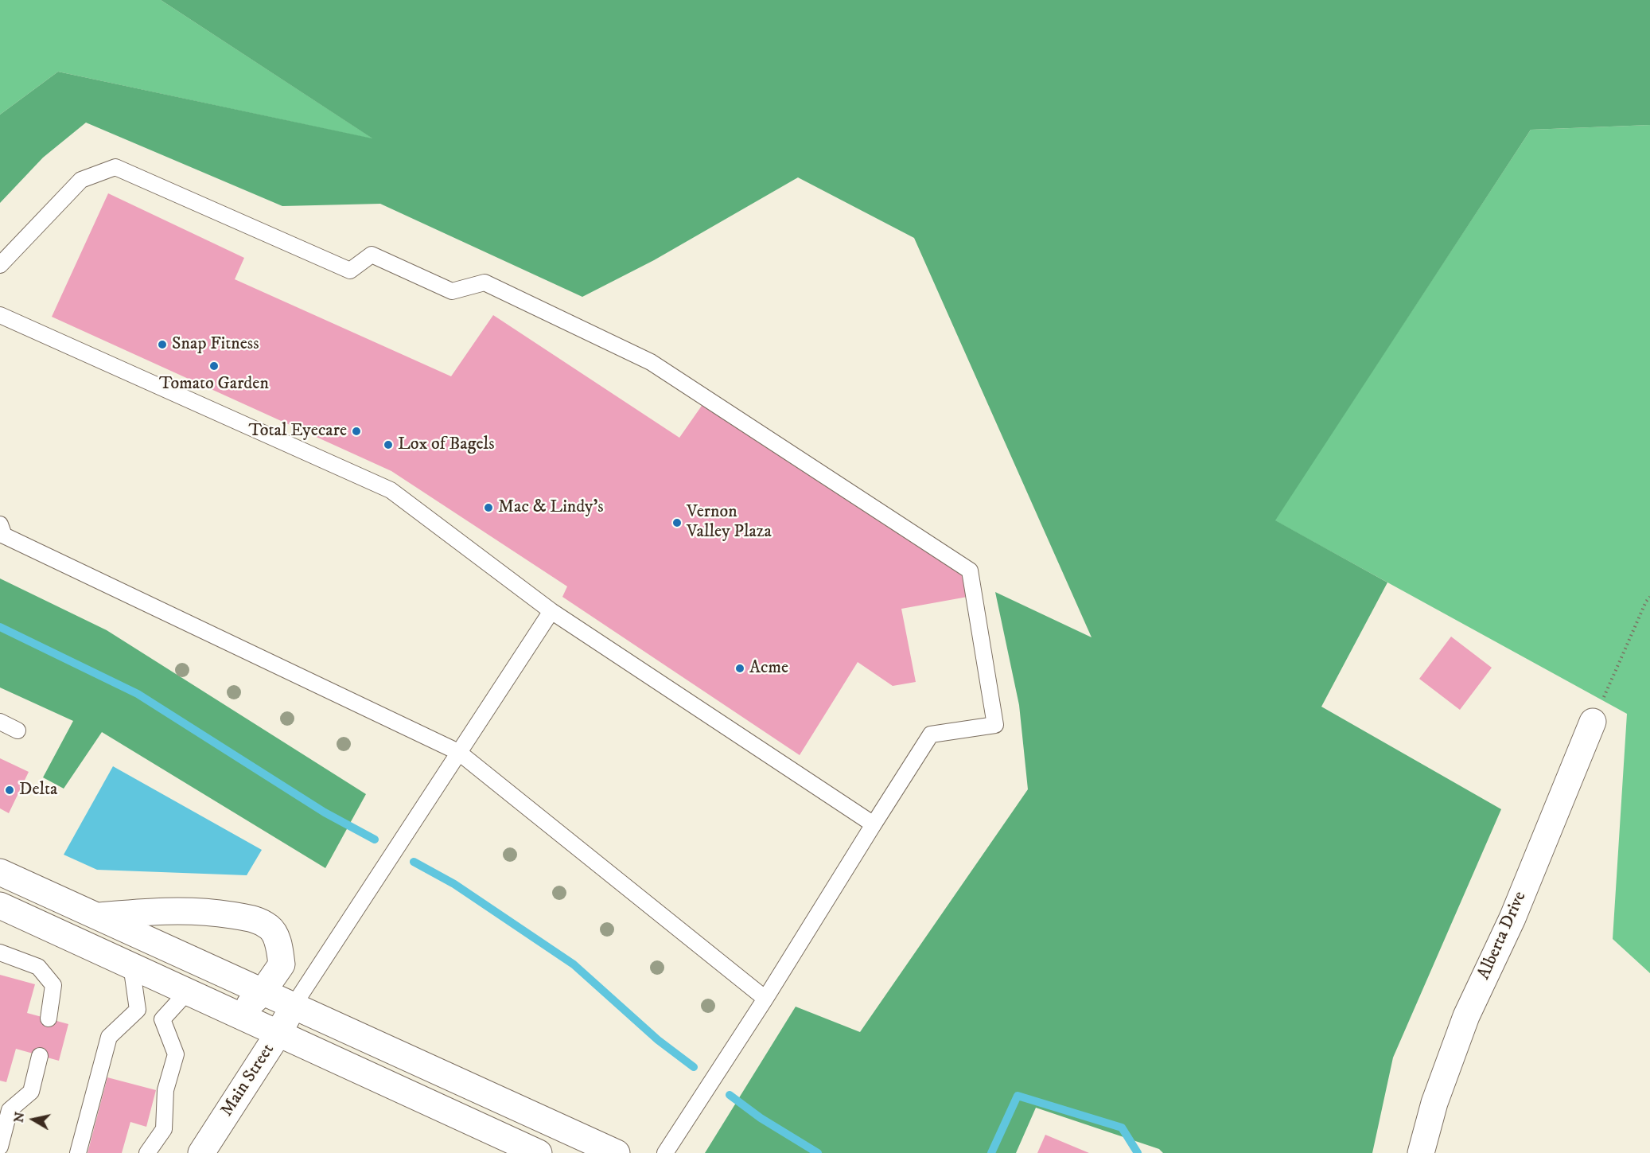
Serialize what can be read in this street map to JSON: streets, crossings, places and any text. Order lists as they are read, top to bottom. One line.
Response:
{"streets":{"main road":["Alberta Drive","Main Street"]},"places":["Snap Fitness","Tomato Garden","Total Eyecare","Lox of Bagels","Mac & Lindy's","Vernon Valley Plaza","Acme","Delta"],"north":"left"}
